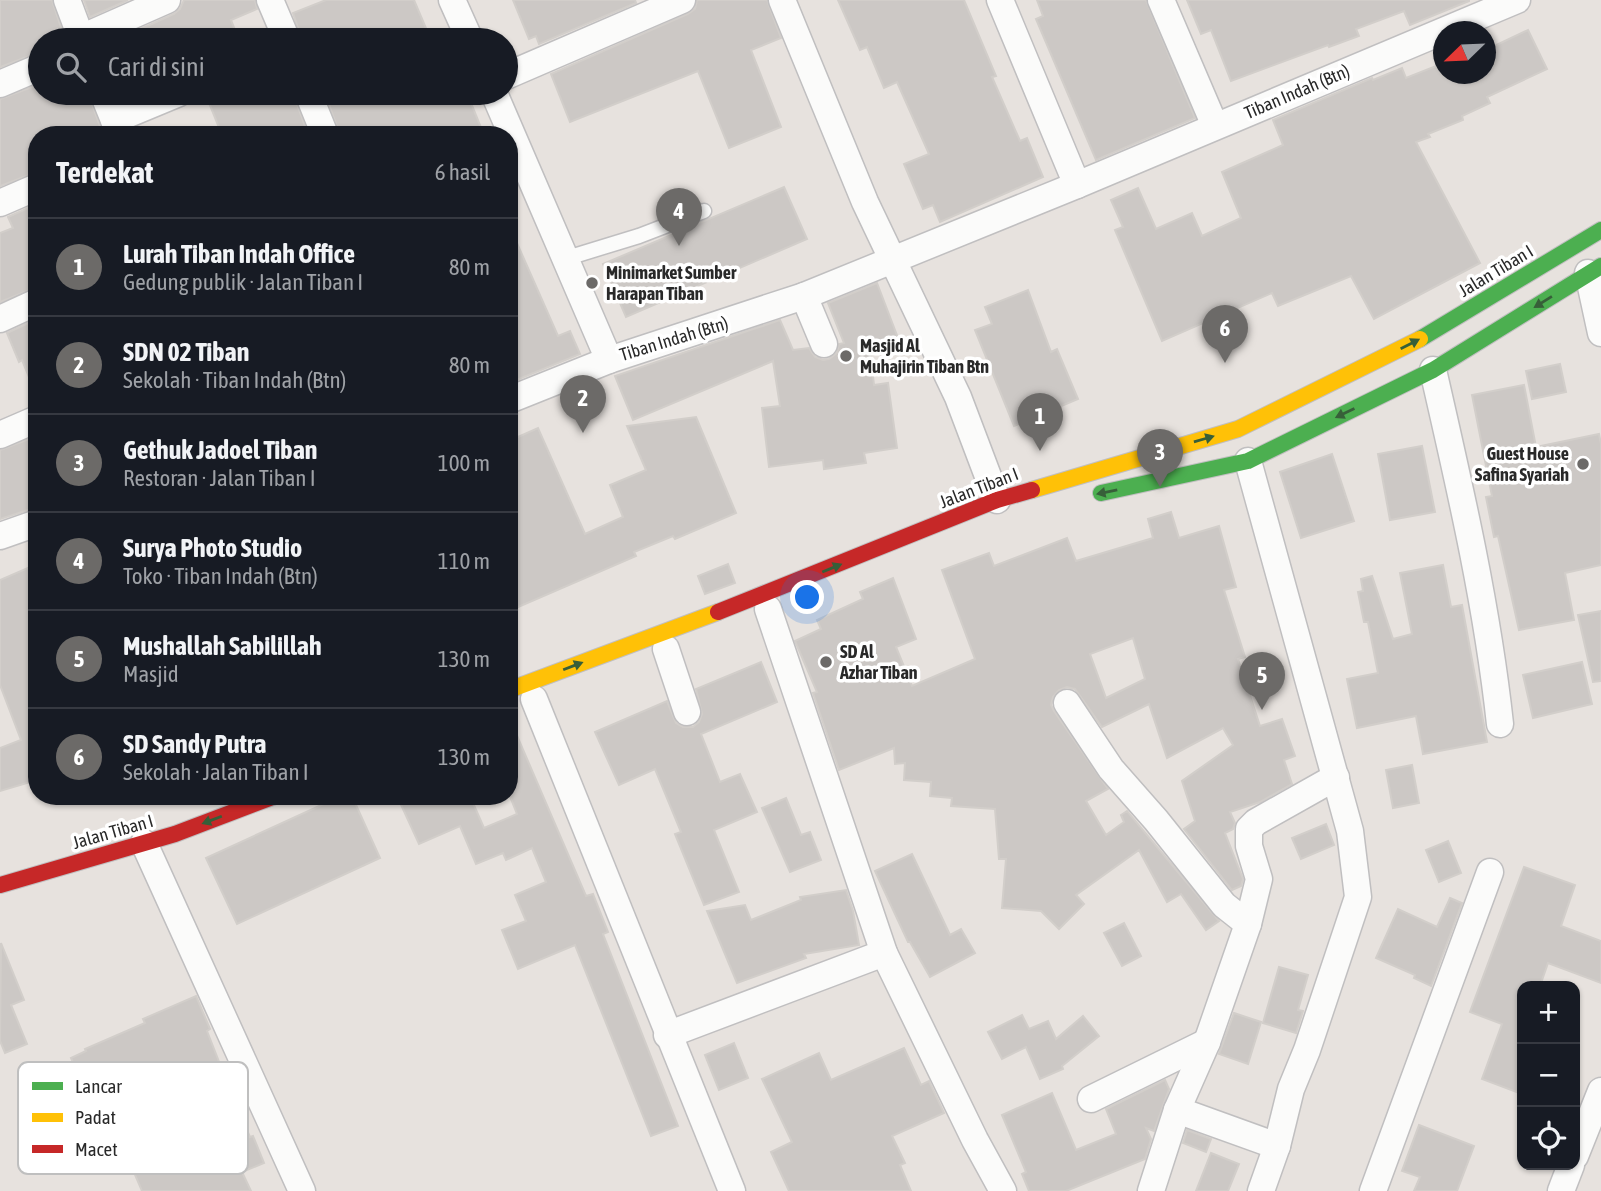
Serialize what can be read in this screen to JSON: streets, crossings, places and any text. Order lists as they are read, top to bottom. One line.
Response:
{"streets":{"street":["Tiban Indah (Btn)","Jalan Tiban I"]},"places":["Minimarket Sumber Harapan Tiban","Masjid Al Muhajirin Tiban Btn","Guest House Safina Syariah","SD Al Azhar Tiban"],"legend":["Lancar","Padat","Macet"],"north":"bottom left","page":{"search":"Cari di sini","heading":["Terdekat","6 hasil"],"pins":["4","6","2","1","3","5"],"list":[{"mark":"1","name":"Lurah Tiban Indah Office","note":"Gedung publik · Jalan Tiban I","value":"80 m"},{"mark":"2","name":"SDN 02 Tiban","note":"Sekolah · Tiban Indah (Btn)","value":"80 m"},{"mark":"3","name":"Gethuk Jadoel Tiban","note":"Restoran · Jalan Tiban I","value":"100 m"},{"mark":"4","name":"Surya Photo Studio","note":"Toko · Tiban Indah (Btn)","value":"110 m"},{"mark":"5","name":"Mushallah Sabilillah","note":"Masjid","value":"130 m"},{"mark":"6","name":"SD Sandy Putra","note":"Sekolah · Jalan Tiban I","value":"130 m"}],"map_buttons":["+","−"]}}
